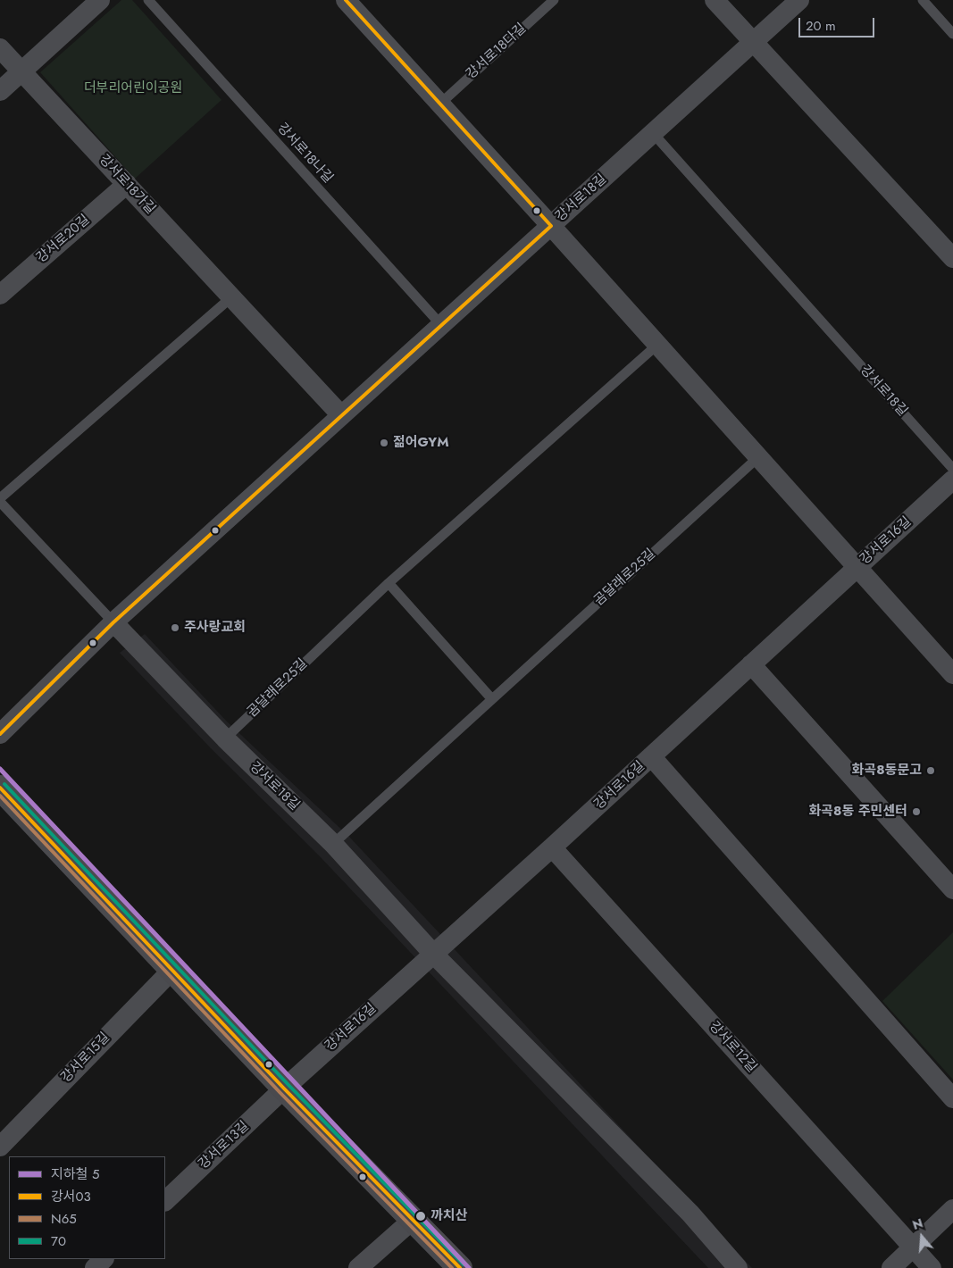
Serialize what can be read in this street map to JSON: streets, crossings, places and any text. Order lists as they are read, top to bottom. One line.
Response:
{"streets":{"street":["강서로18가길","강서로18길","강서로20길","강서로16길","강서로12길","강서로15길","강서로13길"],"lane":["강서로18다길","강서로18나길","곰달래로25길"]},"crossings":[["강서로18나길","강서로18길"],["강서로18가길","강서로18길"],["강서로18가길","강서로20길"],["강서로18길","강서로16길"],["강서로18길","곰달래로25길"],["강서로16길","강서로12길"],["강서로16길","강서로13길"]],"parks":["더부리어린이공원"],"places":["젊어GYM","주사랑교회","화곡8동문고","화곡8동 주민센터","까치산"],"lines":["transit line 강서03","metro line 5","transit line 70","transit line N65"],"legend":["지하철 5","강서03","N65","70"],"scale_bar":"20 m","north":"top"}
